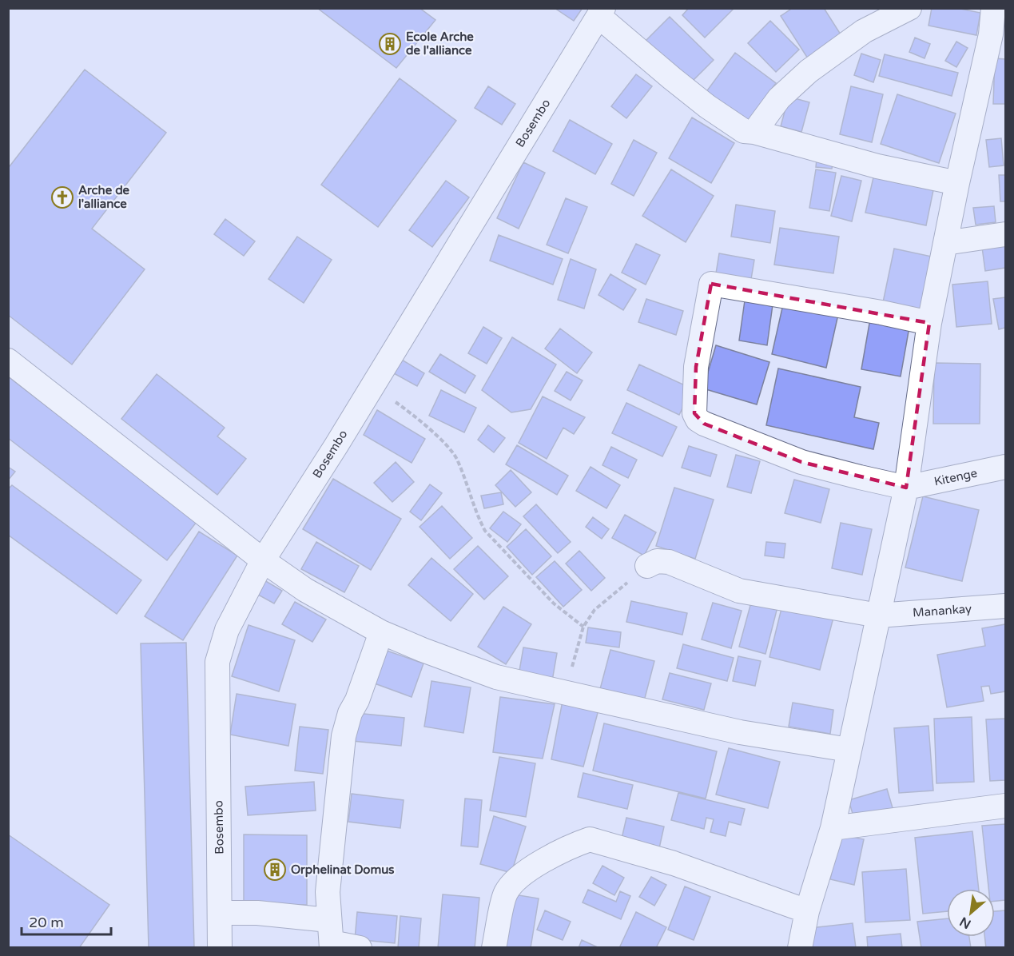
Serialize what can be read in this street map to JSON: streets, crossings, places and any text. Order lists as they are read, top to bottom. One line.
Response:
{"streets":{"street":["Bosembo","Kitenge","Manankay"]},"places":{"building":["Ecole Arche de l'alliance","Orphelinat Domus"],"church":["Arche de l'alliance"]},"scale_bar":"20 m","north":"bottom left"}
